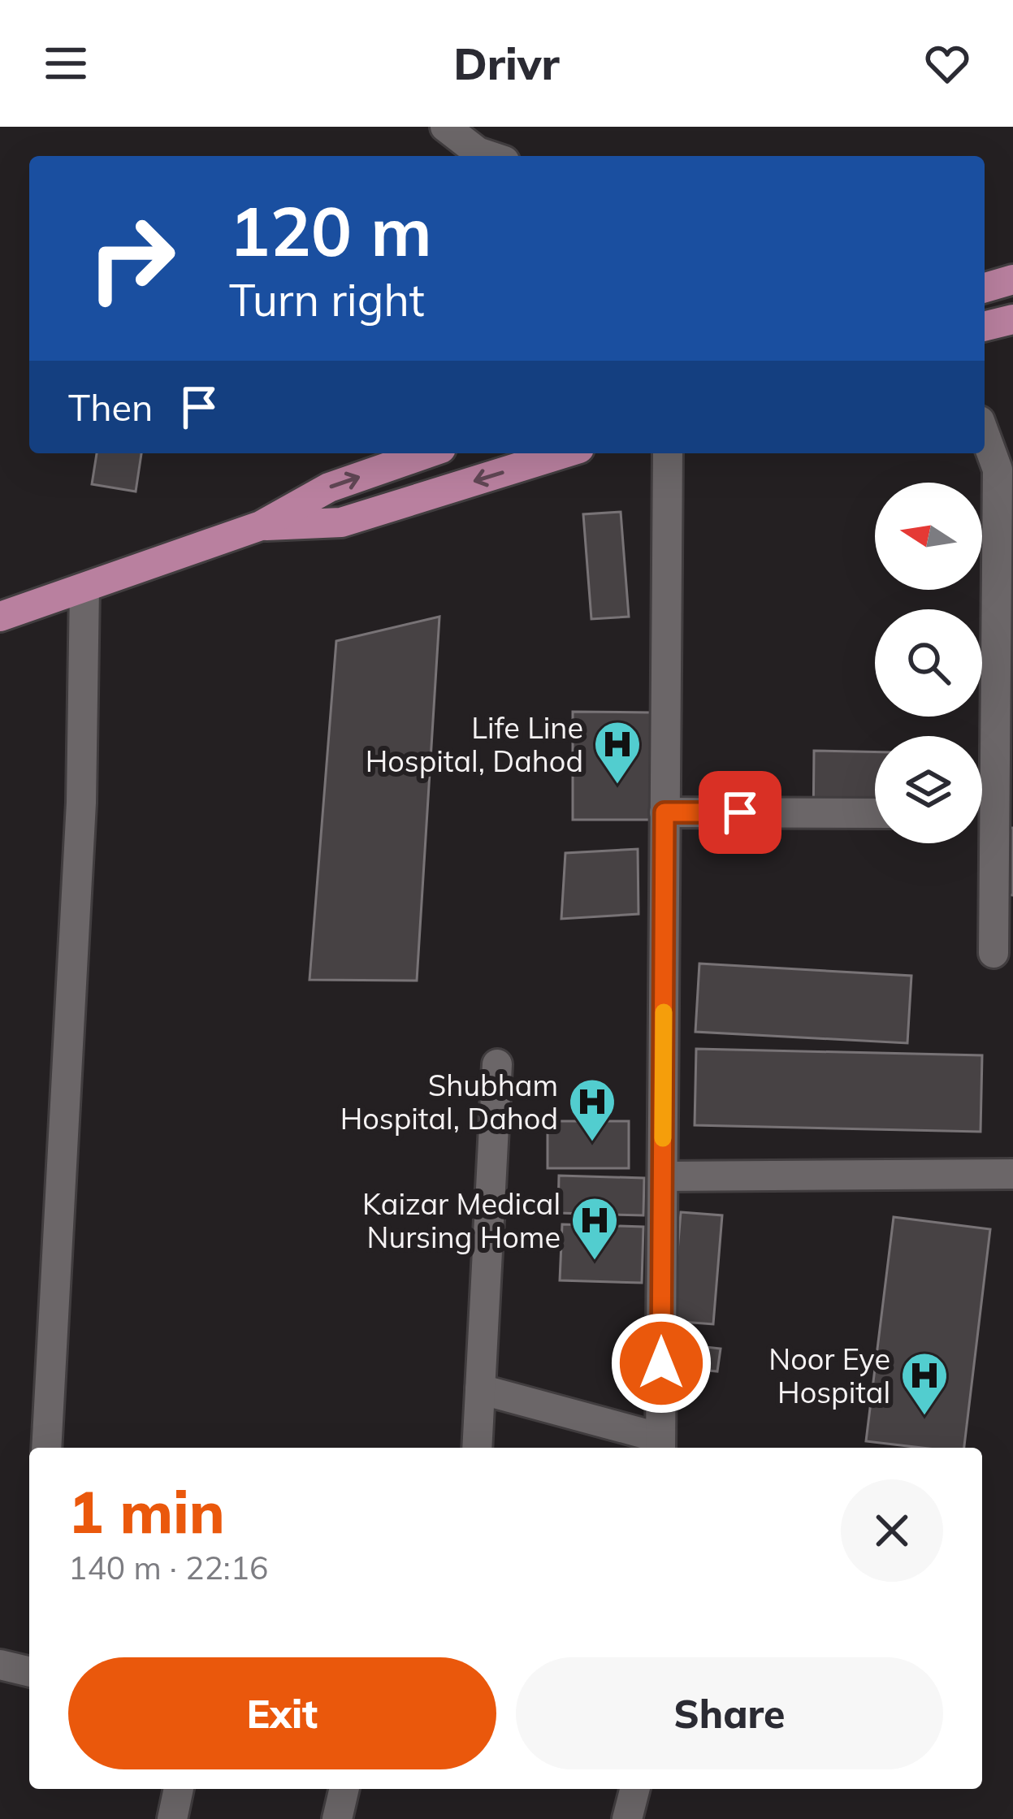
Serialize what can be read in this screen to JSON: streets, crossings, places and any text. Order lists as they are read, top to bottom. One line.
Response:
{"places":{"hospital":["Life Line Hospital, Dahod","Shubham Hospital, Dahod","Kaizar Medical Nursing Home","Noor Eye Hospital"]},"north":"left","page":{"header":"Drivr","turn":["120 m","Turn right"],"then":"Then","heading":["1 min","140 m · 22:16"],"buttons":["Exit","Share"]}}
